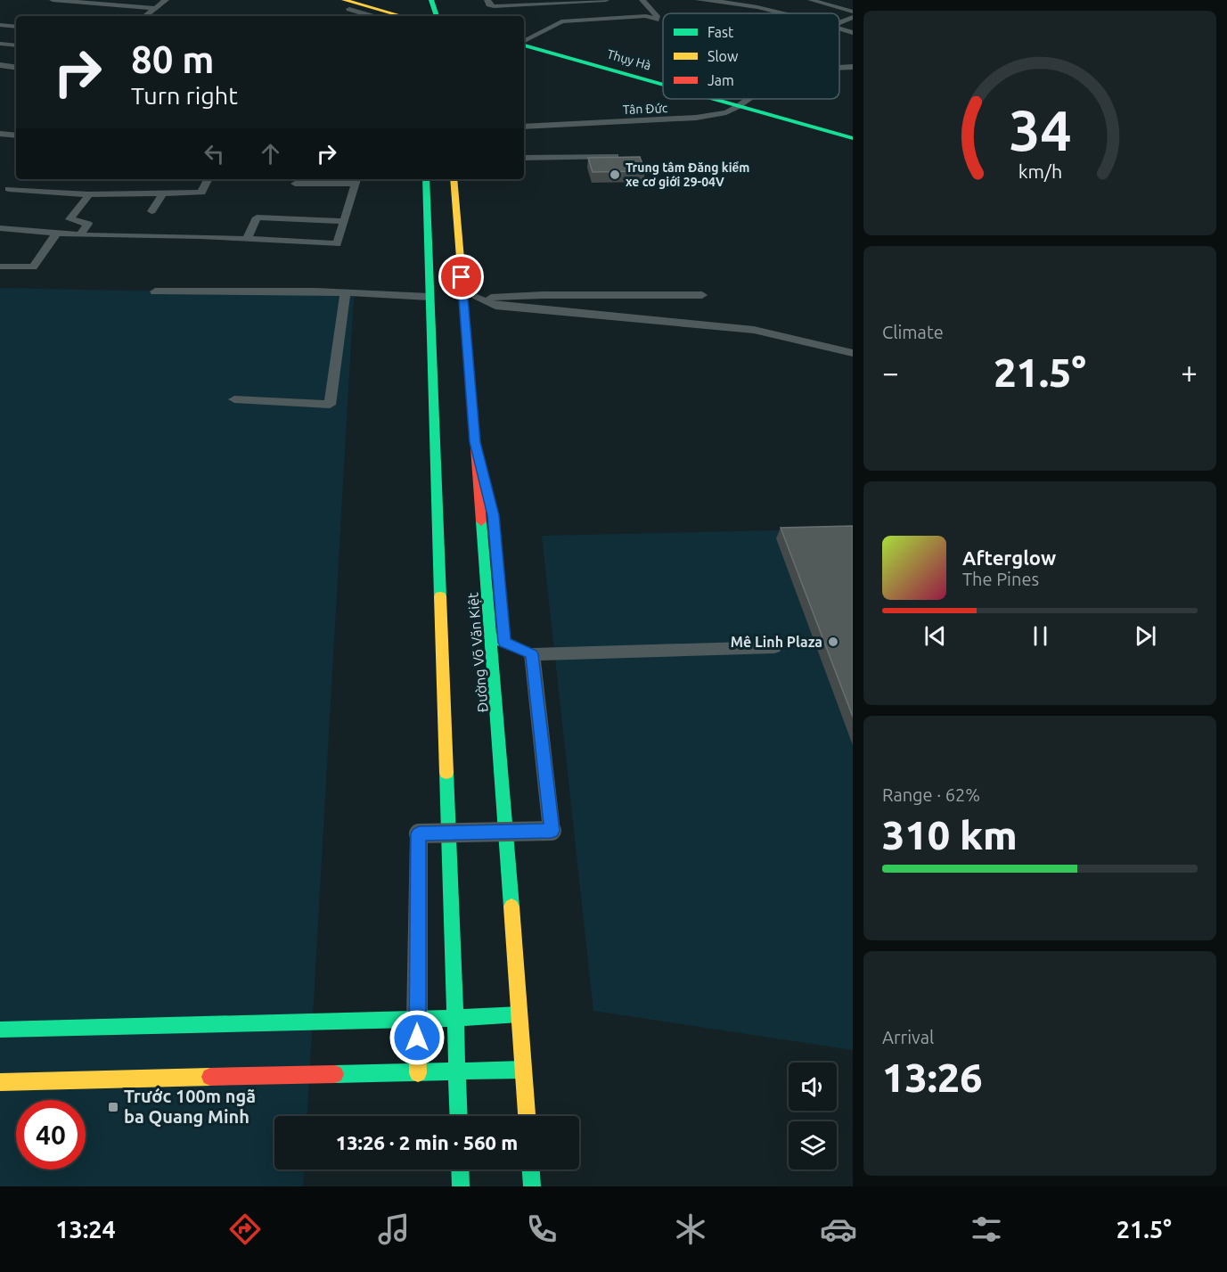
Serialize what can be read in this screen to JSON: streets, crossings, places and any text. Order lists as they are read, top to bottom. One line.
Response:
{"streets":{"main road":["Thụy Hà","Đường Võ Văn Kiệt"],"street":["Tân Đức"]},"crossings":[["Thụy Hà","Tân Đức"]],"places":{"other":["Trung tâm Đăng kiểm xe cơ giới 29-04V","Mê Linh Plaza"],"transit":["Trước 100m ngã ba Quang Minh"]},"legend":["Fast","Slow","Jam"],"page":{"turn":["80 m","Turn right"],"tile":["Climate",["Range · 62%","310 km"],["Arrival","13:26"]],"heat":["−","21.5°","+"],"song":["Afterglow","The Pines"],"limit":"40","trip":"13:26 · 2 min · 560 m","tabs":["13:24","21.5°"],"gauge":["34","km/h"]}}
